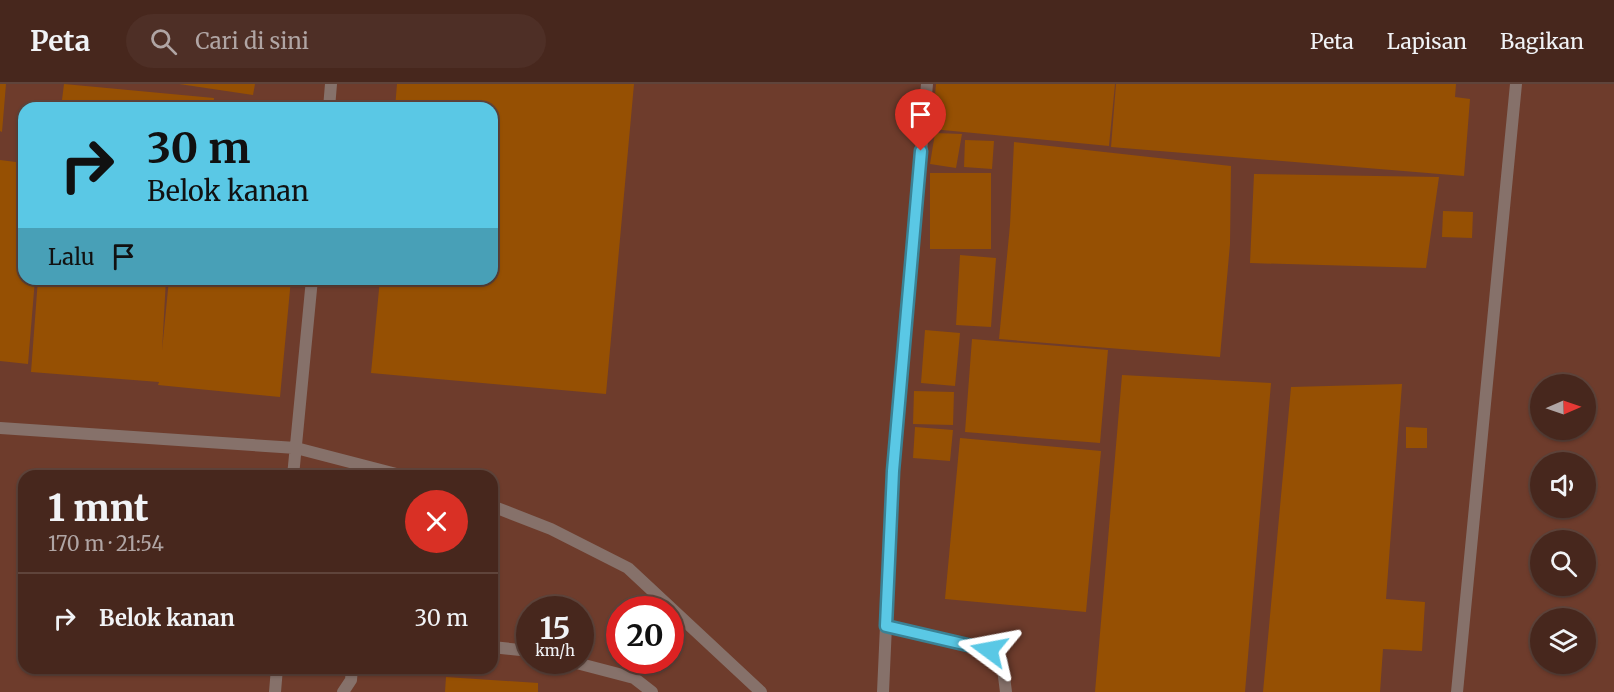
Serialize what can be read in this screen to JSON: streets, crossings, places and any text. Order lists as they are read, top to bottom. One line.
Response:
{"north":"right","page":{"header":"Peta","search":"Cari di sini","nav":["Peta","Lapisan","Bagikan"],"turn":["30 m","Belok kanan"],"then":"Lalu","heading":["1 mnt","170 m · 21:54"],"list":[{"name":"Belok kanan","value":"30 m"}],"speed":"15 km/h","limit":"20"}}
